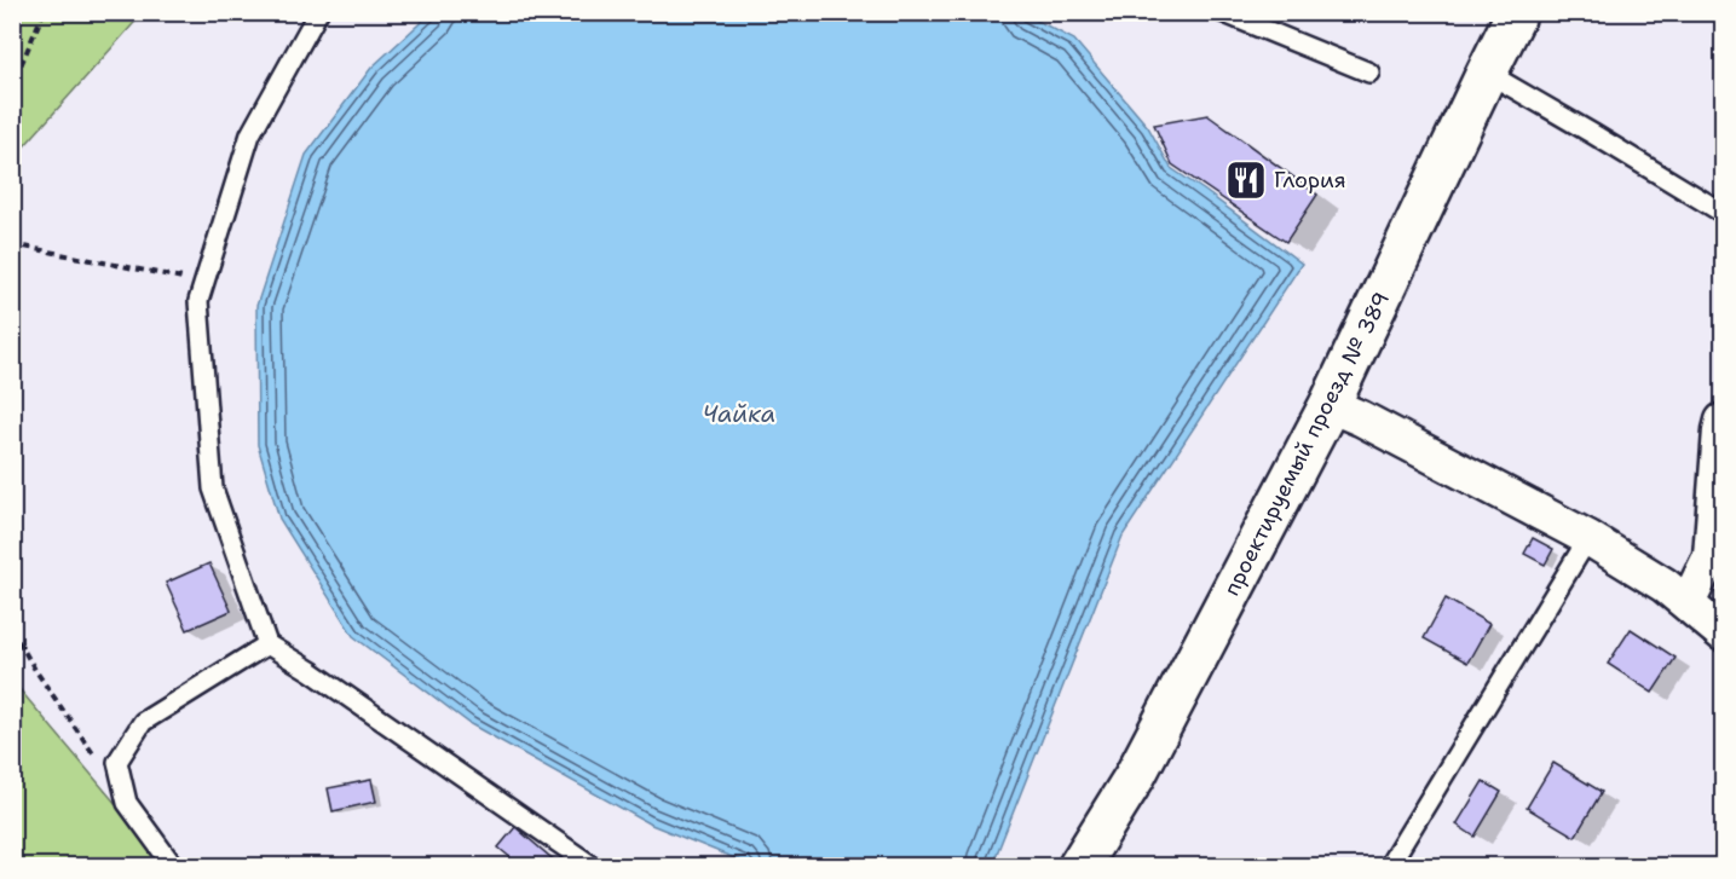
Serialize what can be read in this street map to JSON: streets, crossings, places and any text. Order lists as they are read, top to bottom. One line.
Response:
{"streets":{"main road":["проектируемый проезд № 389"]},"water":["Чайка"],"places":{"restaurant":["Глория"]}}
